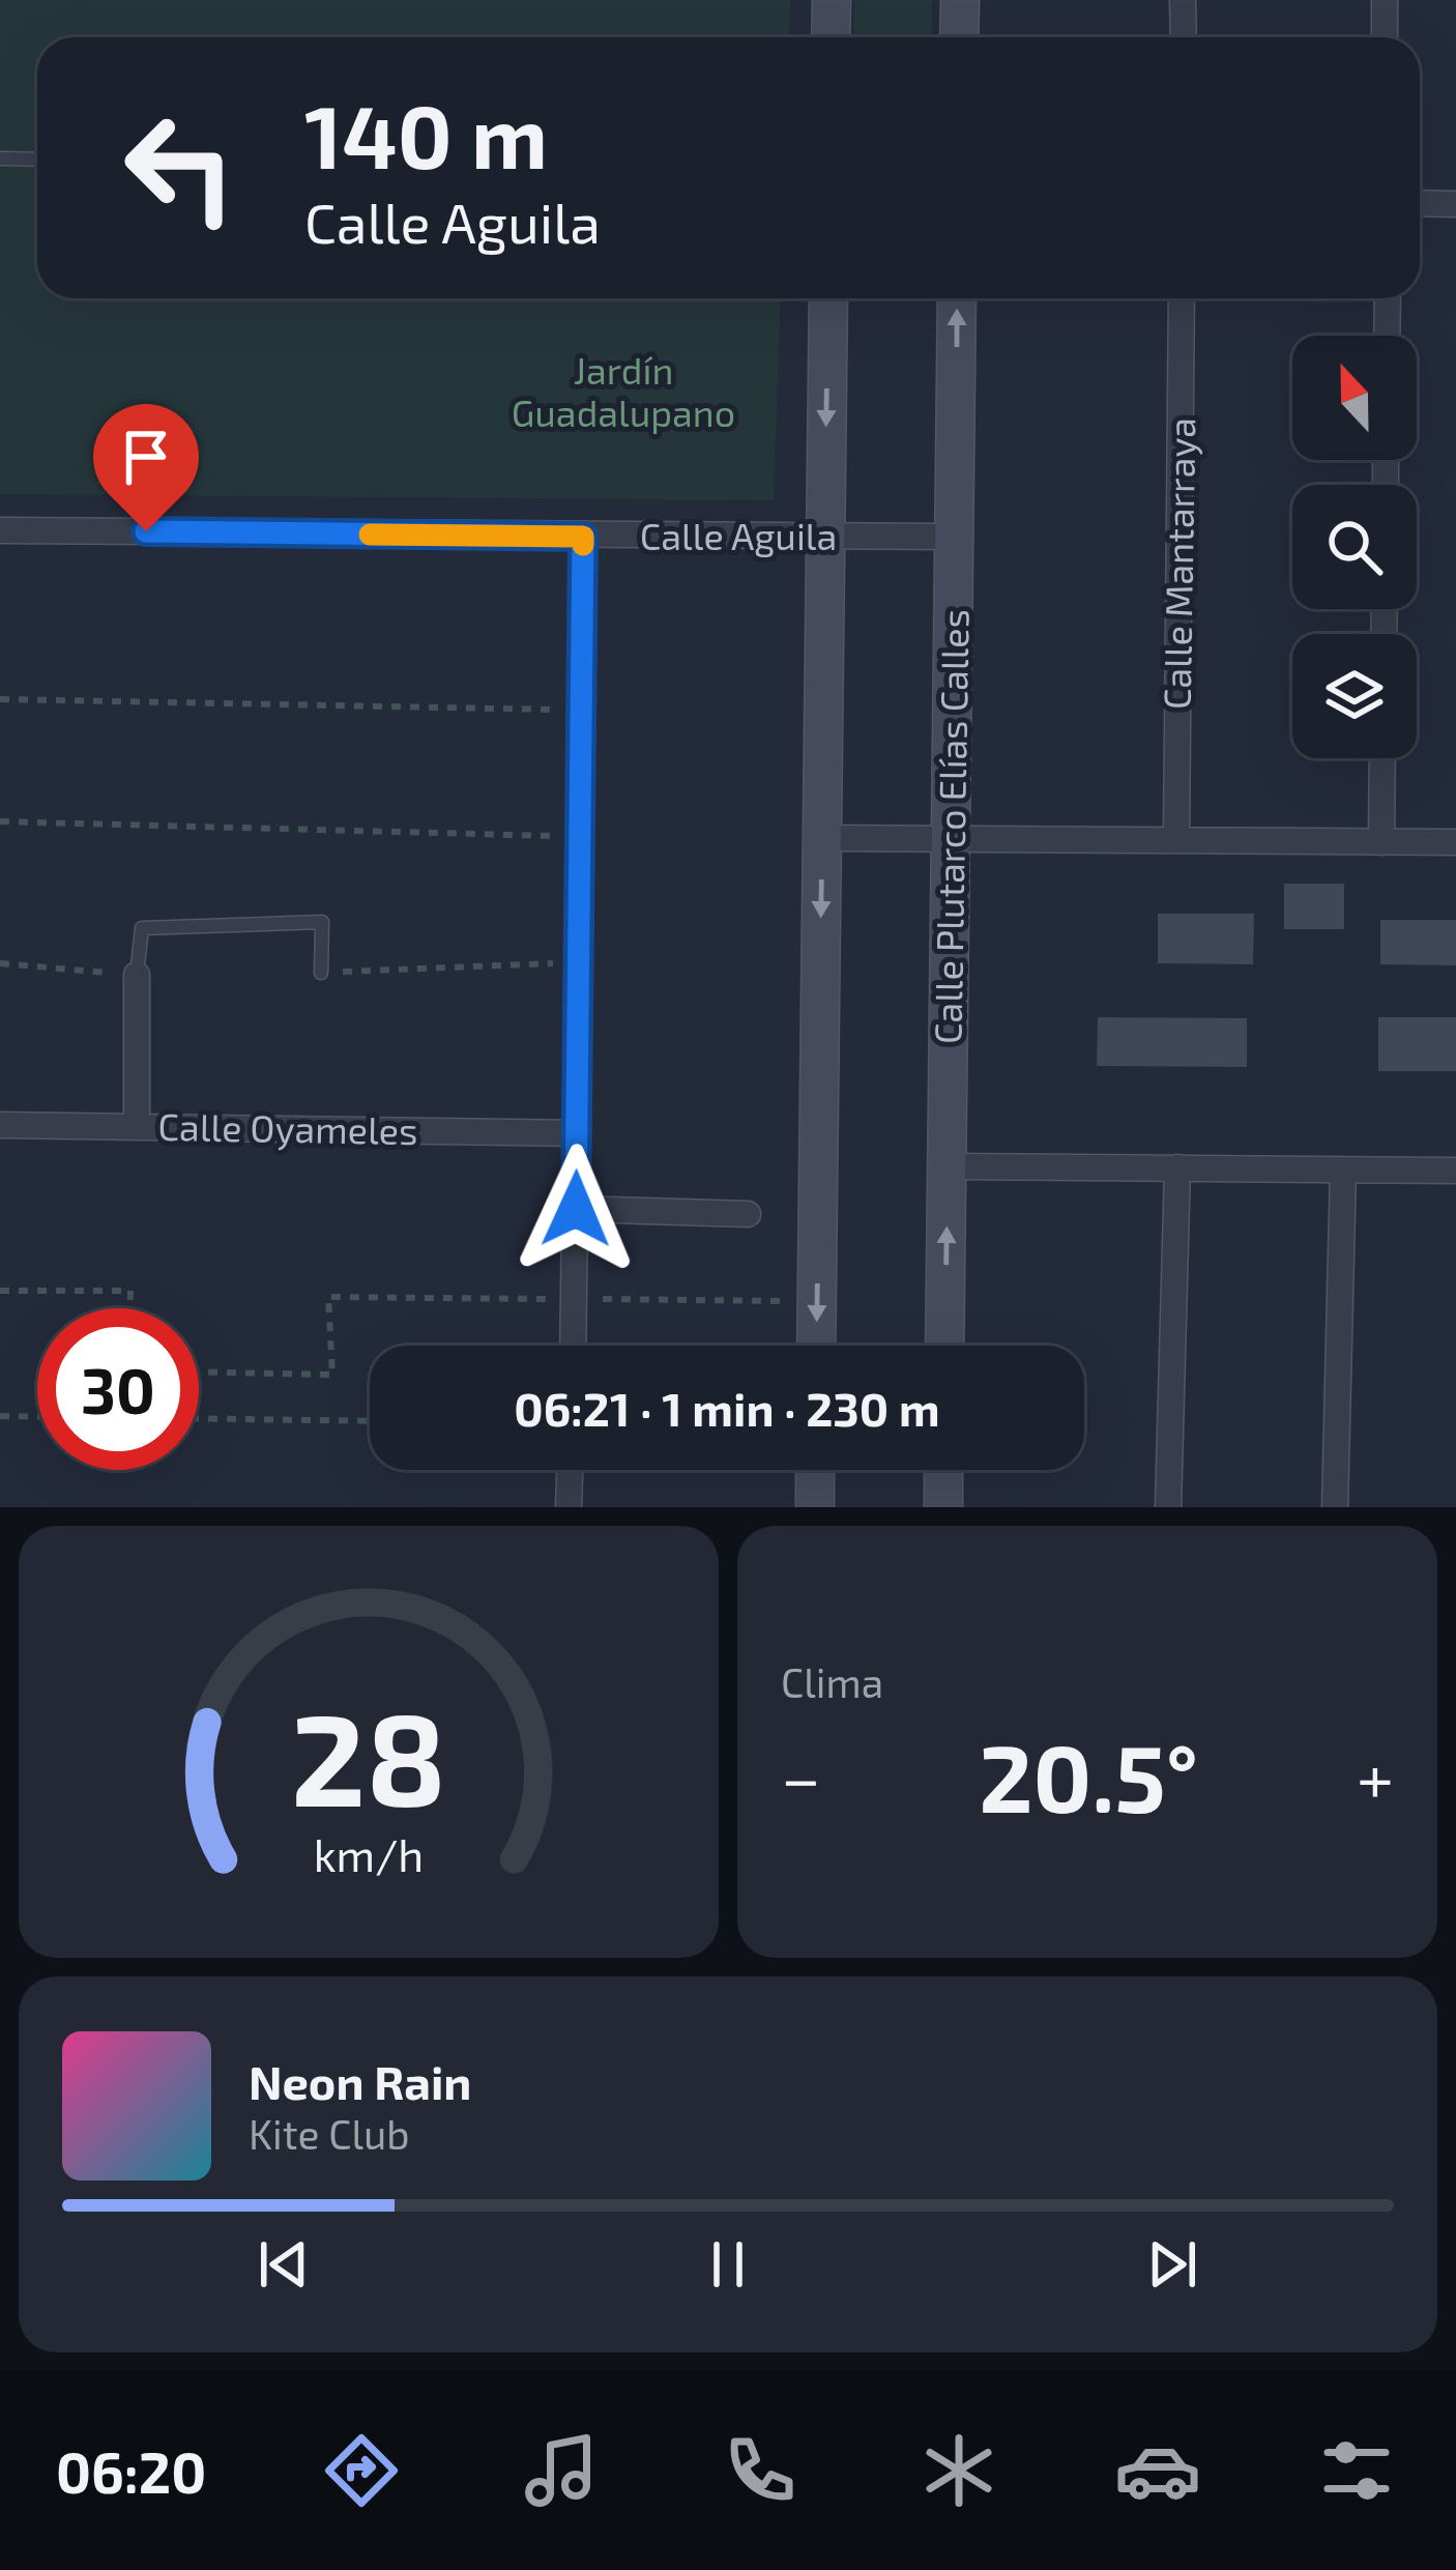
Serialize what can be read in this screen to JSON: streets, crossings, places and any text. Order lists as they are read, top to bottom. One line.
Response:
{"streets":{"main road":["Calle Plutarco Elías Calles"],"street":["Calle Aguila","Calle Mantarraya","Calle Oyameles"]},"crossings":[["Calle Aguila","Calle Plutarco Elías Calles"]],"parks":["Jardín Guadalupano"],"north":"top","page":{"turn":["140 m","Calle Aguila"],"limit":"30","trip":"06:21 · 1 min · 230 m","tile":"Clima","heat":["−","20.5°","+"],"song":["Neon Rain","Kite Club"],"tabs":"06:20","gauge":["28","km/h"]}}
